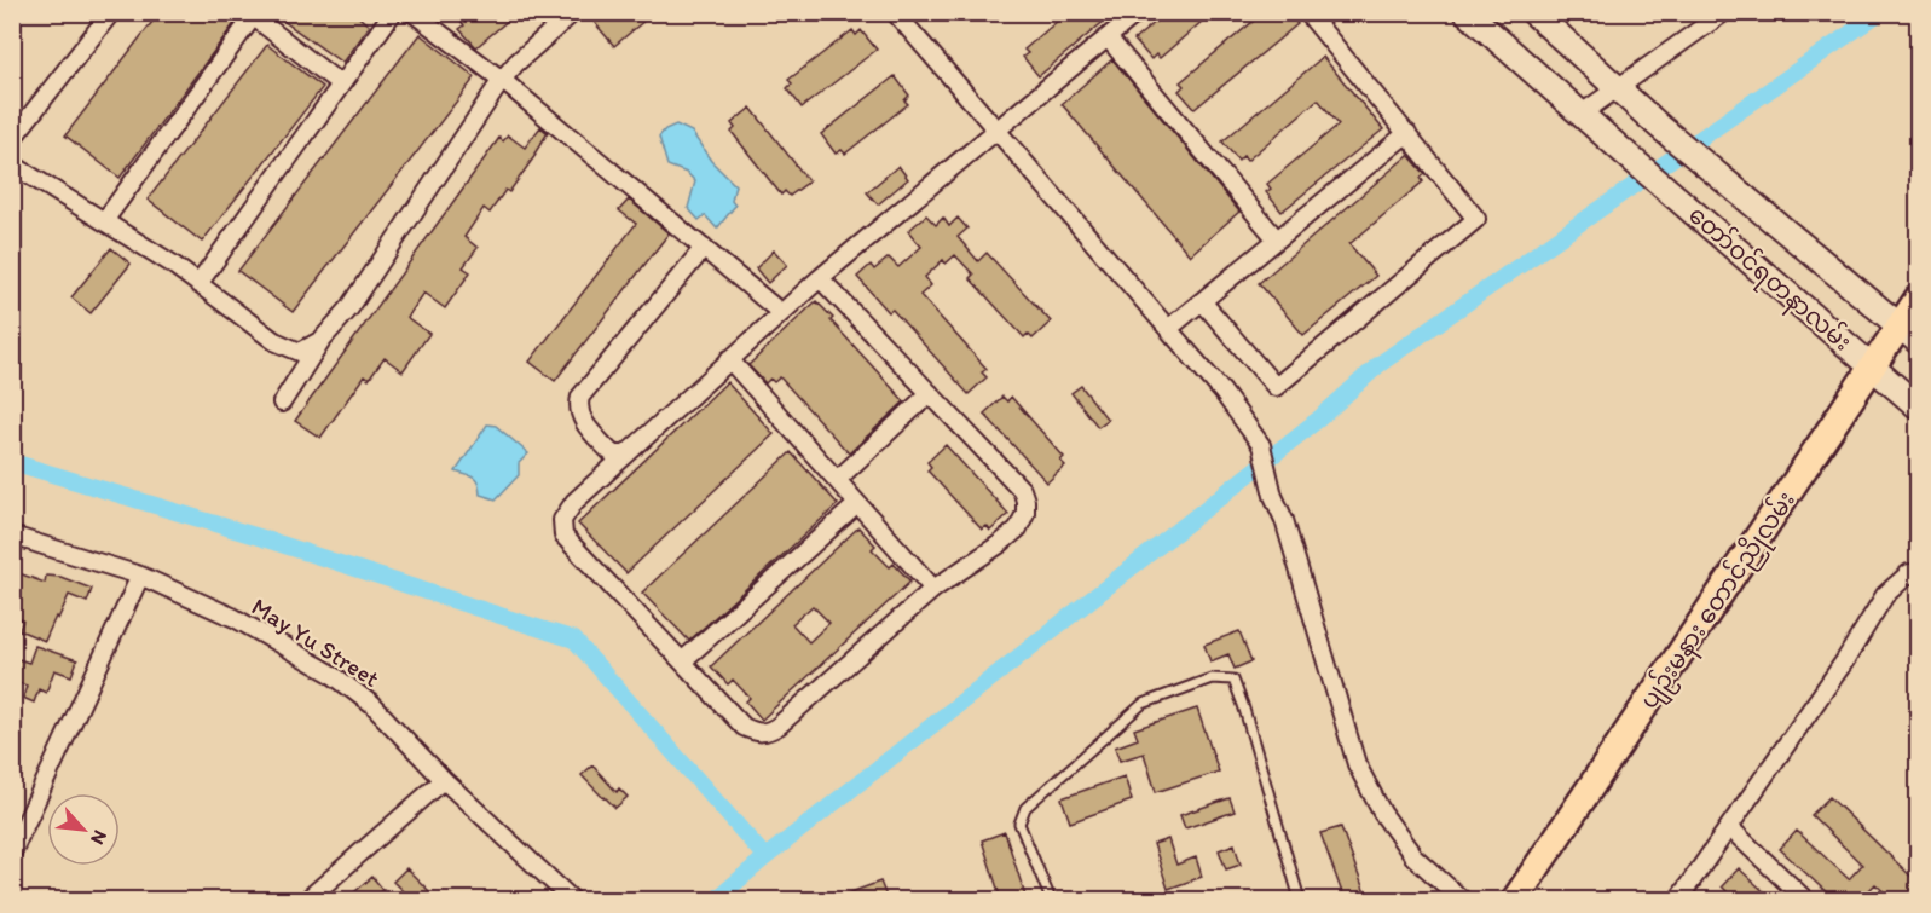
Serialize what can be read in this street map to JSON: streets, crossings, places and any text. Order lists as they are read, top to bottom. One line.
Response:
{"streets":{"main road":["တော်ဝင်ရတနာလမ်း","ပျဉ်းမနား တောင်ညိုလမ်း"],"street":["May Yu Street"]},"crossings":[["တော်ဝင်ရတနာလမ်း","ပျဉ်းမနား တောင်ညိုလမ်း"]],"north":"bottom right"}
